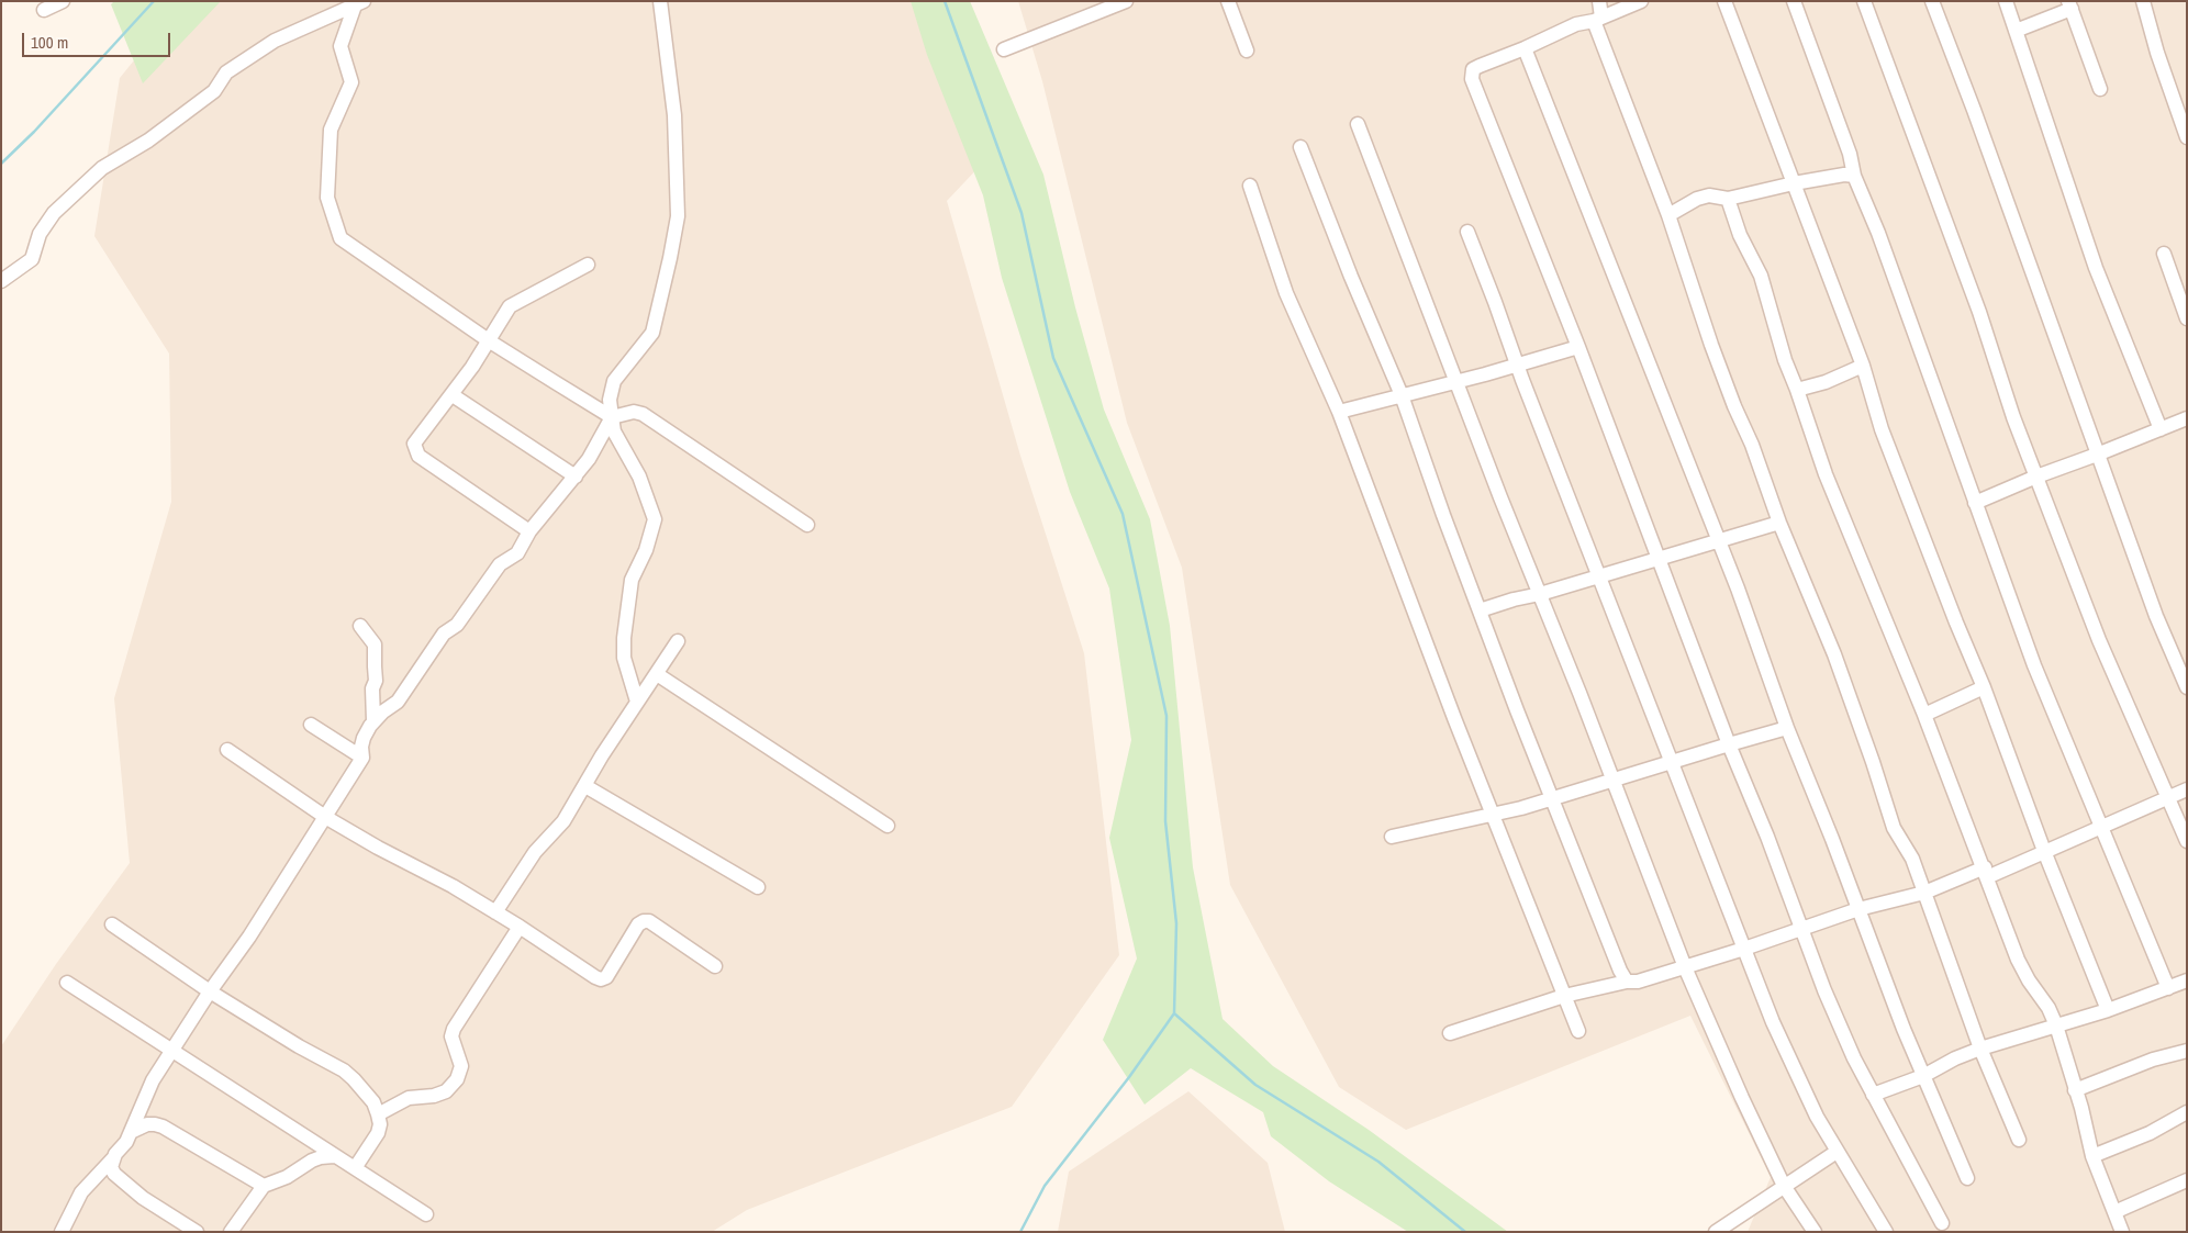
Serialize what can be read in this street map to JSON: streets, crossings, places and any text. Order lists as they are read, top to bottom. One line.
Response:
{"scale_bar":"100 m"}
